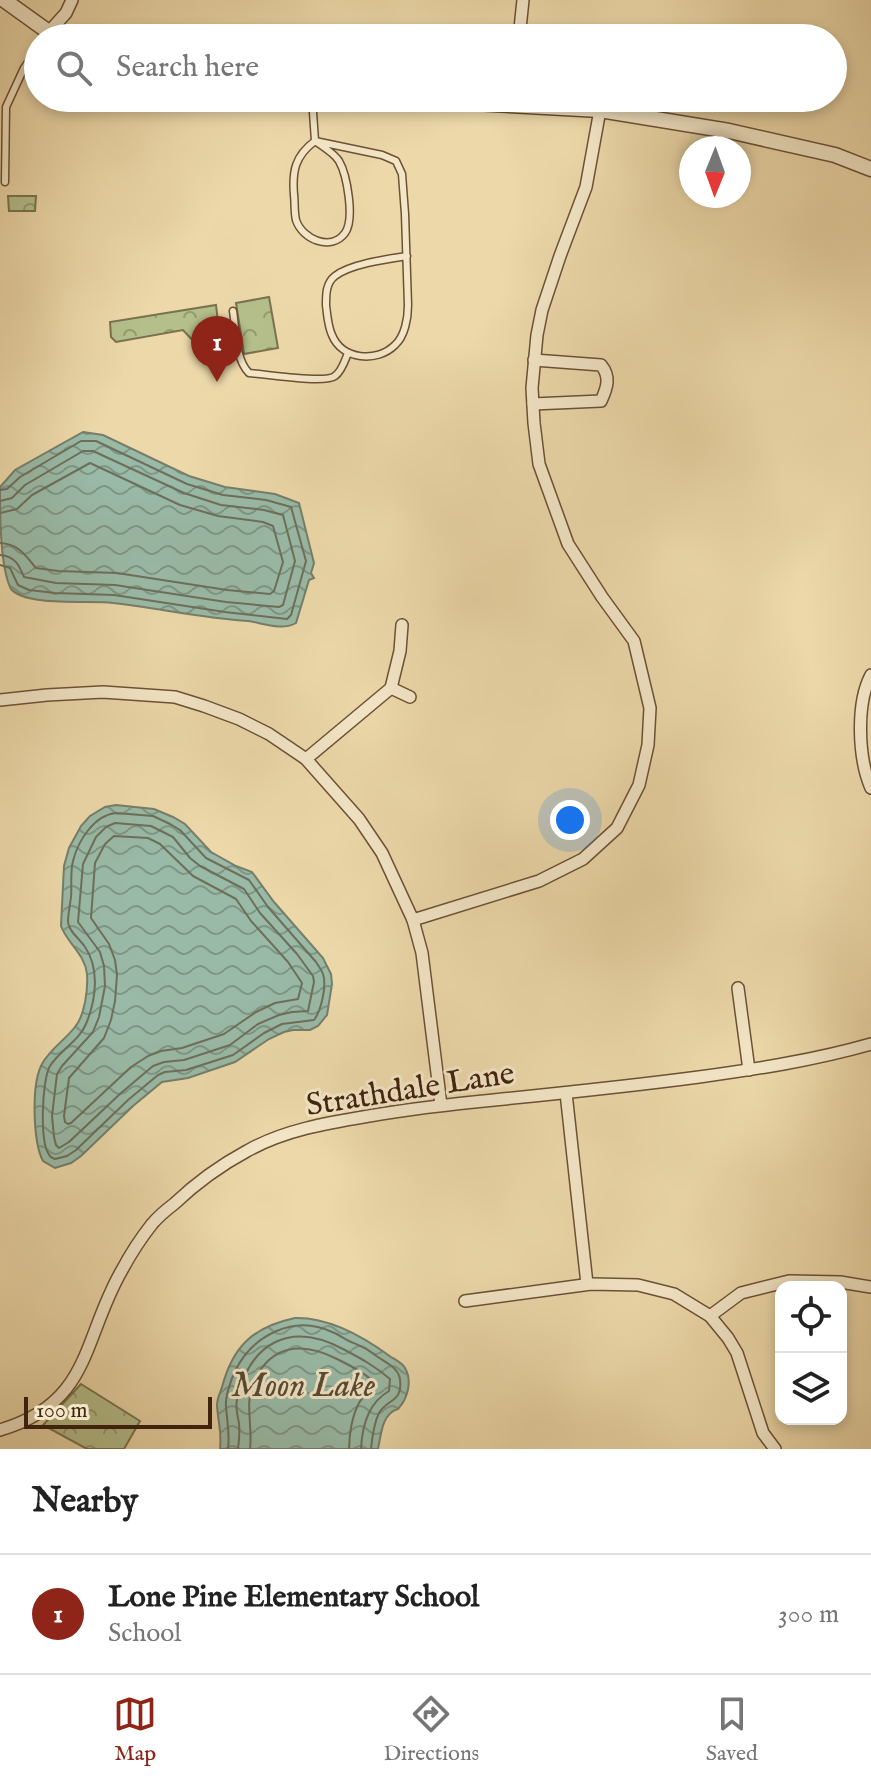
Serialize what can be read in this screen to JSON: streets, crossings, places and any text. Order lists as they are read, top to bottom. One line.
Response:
{"streets":{"street":["Strathdale Lane"]},"water":["Moon Lake"],"scale_bar":"100 m","north":"bottom","page":{"search":"Search here","pins":"1","scale":"100 m","heading":"Nearby","list":[{"mark":"1","name":"Lone Pine Elementary School","note":"School","value":"300 m"}],"nav":["Map","Directions","Saved"]}}
